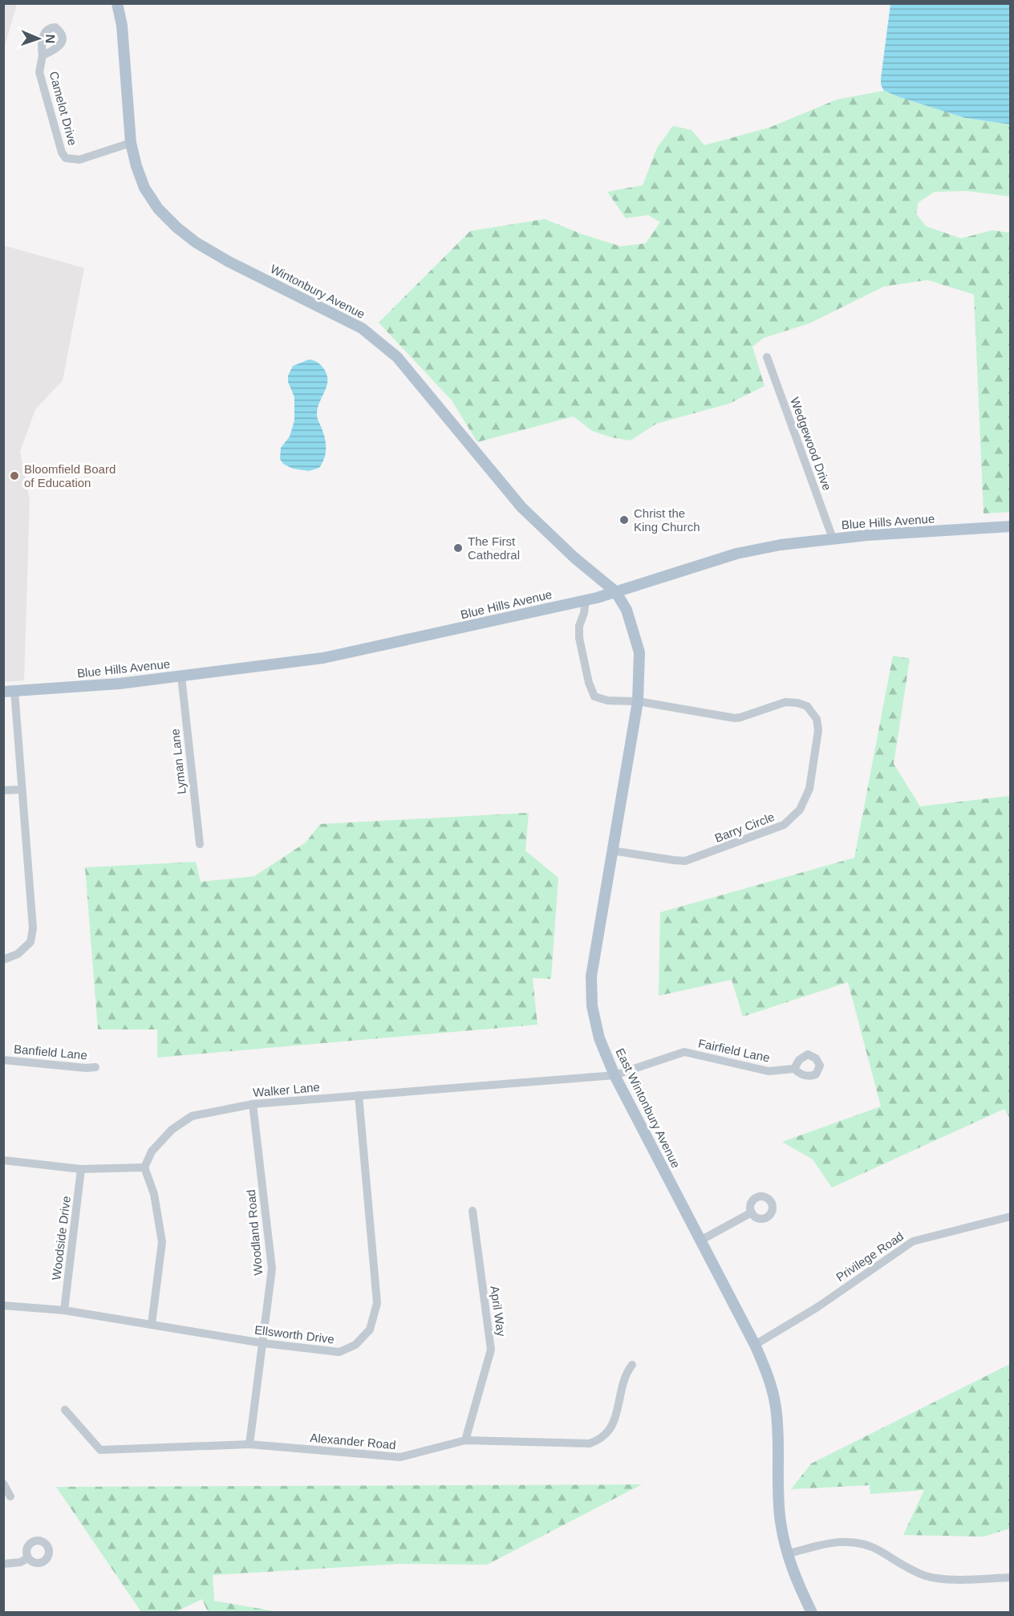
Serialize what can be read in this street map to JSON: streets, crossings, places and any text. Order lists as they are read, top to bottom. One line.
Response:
{"streets":{"main road":["Wintonbury Avenue","Blue Hills Avenue","East Wintonbury Avenue"],"street":["Camelot Drive","Wedgewood Drive","Lyman Lane","Barry Circle","Fairfield Lane","Banfield Lane","Walker Lane","Woodland Road","Woodside Drive","Privilege Road","April Way","Ellsworth Drive","Alexander Road"]},"crossings":[["Camelot Drive","Wintonbury Avenue"],["Wintonbury Avenue","Blue Hills Avenue"],["Wintonbury Avenue","East Wintonbury Avenue"],["Wedgewood Drive","Blue Hills Avenue"],["Blue Hills Avenue","Lyman Lane"],["Blue Hills Avenue","Barry Circle"],["Blue Hills Avenue","East Wintonbury Avenue"],["Barry Circle","East Wintonbury Avenue"],["Fairfield Lane","Walker Lane"],["Fairfield Lane","East Wintonbury Avenue"],["Walker Lane","East Wintonbury Avenue"],["Walker Lane","Woodland Road"],["Walker Lane","Ellsworth Drive"],["East Wintonbury Avenue","Privilege Road"],["Woodland Road","Ellsworth Drive"],["Woodland Road","Alexander Road"],["Woodside Drive","Ellsworth Drive"],["April Way","Alexander Road"]],"places":["Bloomfield Board of Education","Christ the King Church","The First Cathedral"],"north":"right"}
